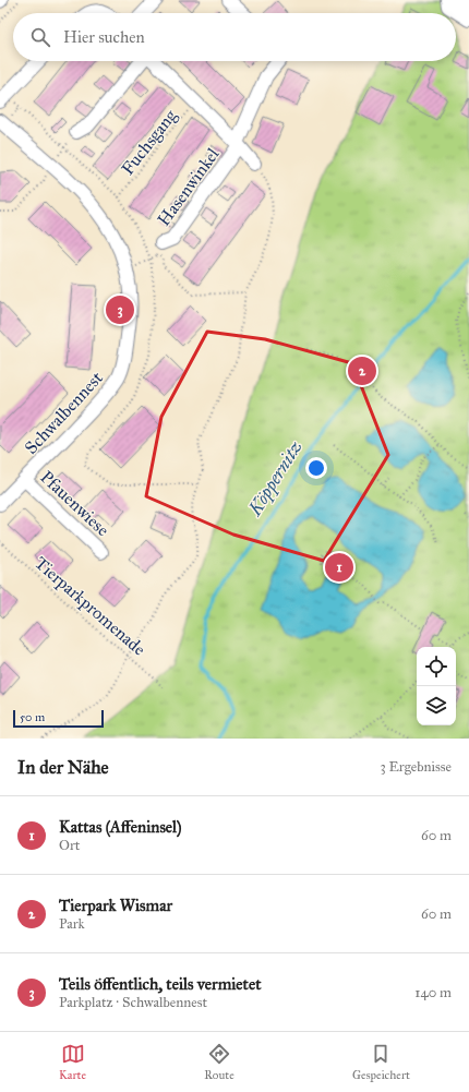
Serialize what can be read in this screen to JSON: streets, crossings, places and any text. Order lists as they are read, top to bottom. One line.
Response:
{"streets":{"street":["Hasenwinkel","Schwalbennest","Pfauenwiese"],"path":["Fuchsgang","Tierparkpromenade"]},"crossings":[["Fuchsgang","Hasenwinkel"],["Schwalbennest","Pfauenwiese"]],"water":["Köppernitz"],"scale_bar":"50 m","page":{"search":"Hier suchen","pins":["3","2","1"],"scale":"50 m","heading":["In der Nähe","3 Ergebnisse"],"list":[{"mark":"1","name":"Kattas (Affeninsel)","note":"Ort","value":"60 m"},{"mark":"2","name":"Tierpark Wismar","note":"Park","value":"60 m"},{"mark":"3","name":"Teils öffentlich, teils vermietet","note":"Parkplatz · Schwalbennest","value":"140 m"}],"nav":["Karte","Route","Gespeichert"]}}
